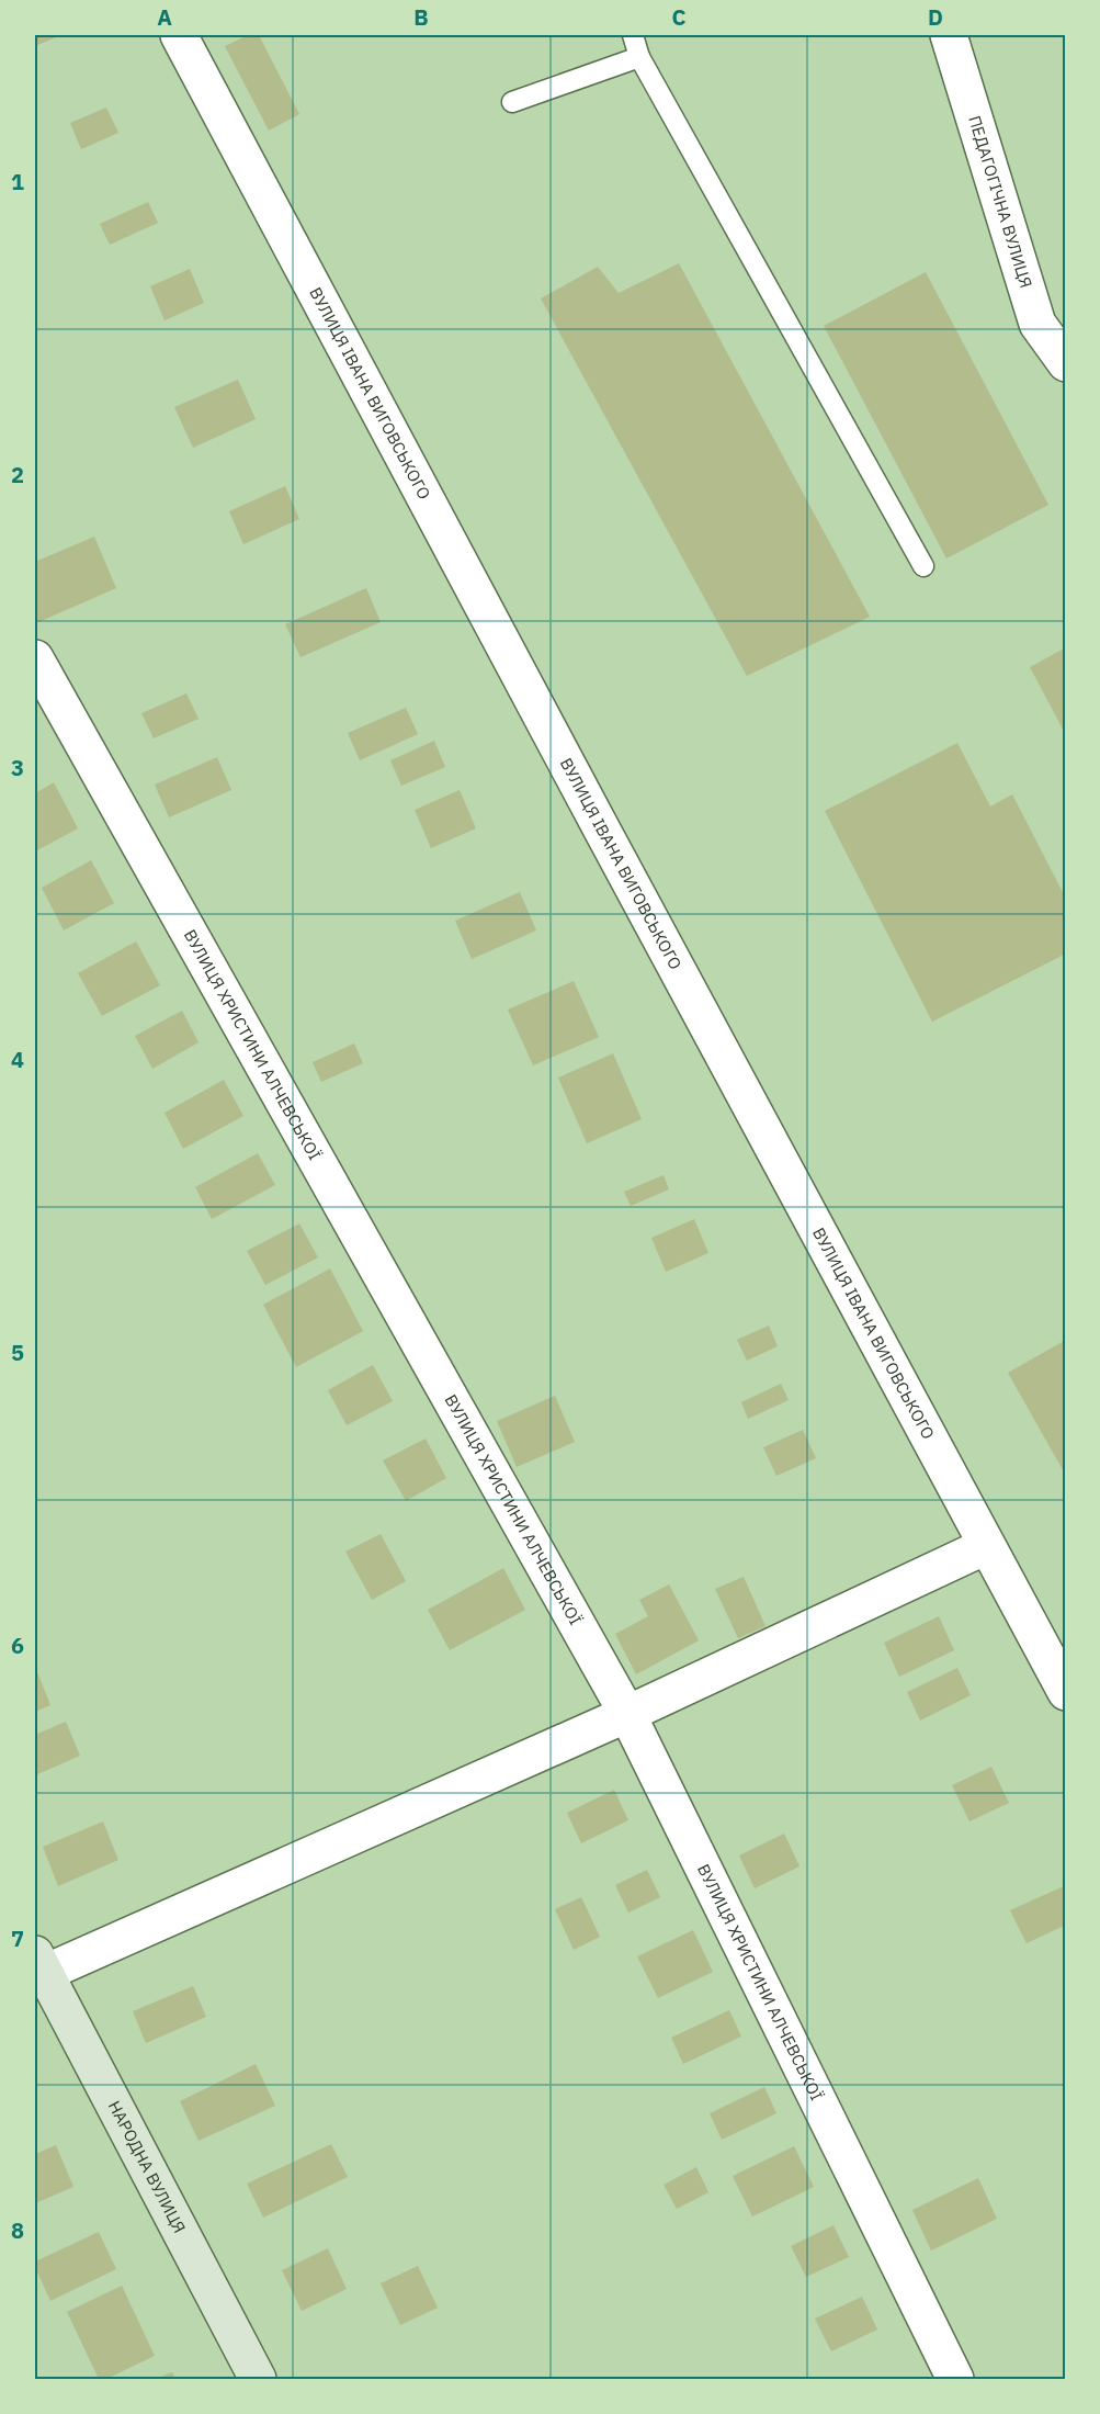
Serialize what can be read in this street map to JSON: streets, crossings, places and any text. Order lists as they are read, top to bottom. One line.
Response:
{"streets":{"street":["ПЕДАГОГІЧНА ВУЛИЦЯ","ВУЛИЦЯ ІВАНА ВИГОВСЬКОГО","ВУЛИЦЯ ХРИСТИНИ АЛЧЕВСЬКОЇ","НАРОДНА ВУЛИЦЯ"]},"grid":{"columns":["A","B","C","D"],"rows":["1","2","3","4","5","6","7","8"]}}
